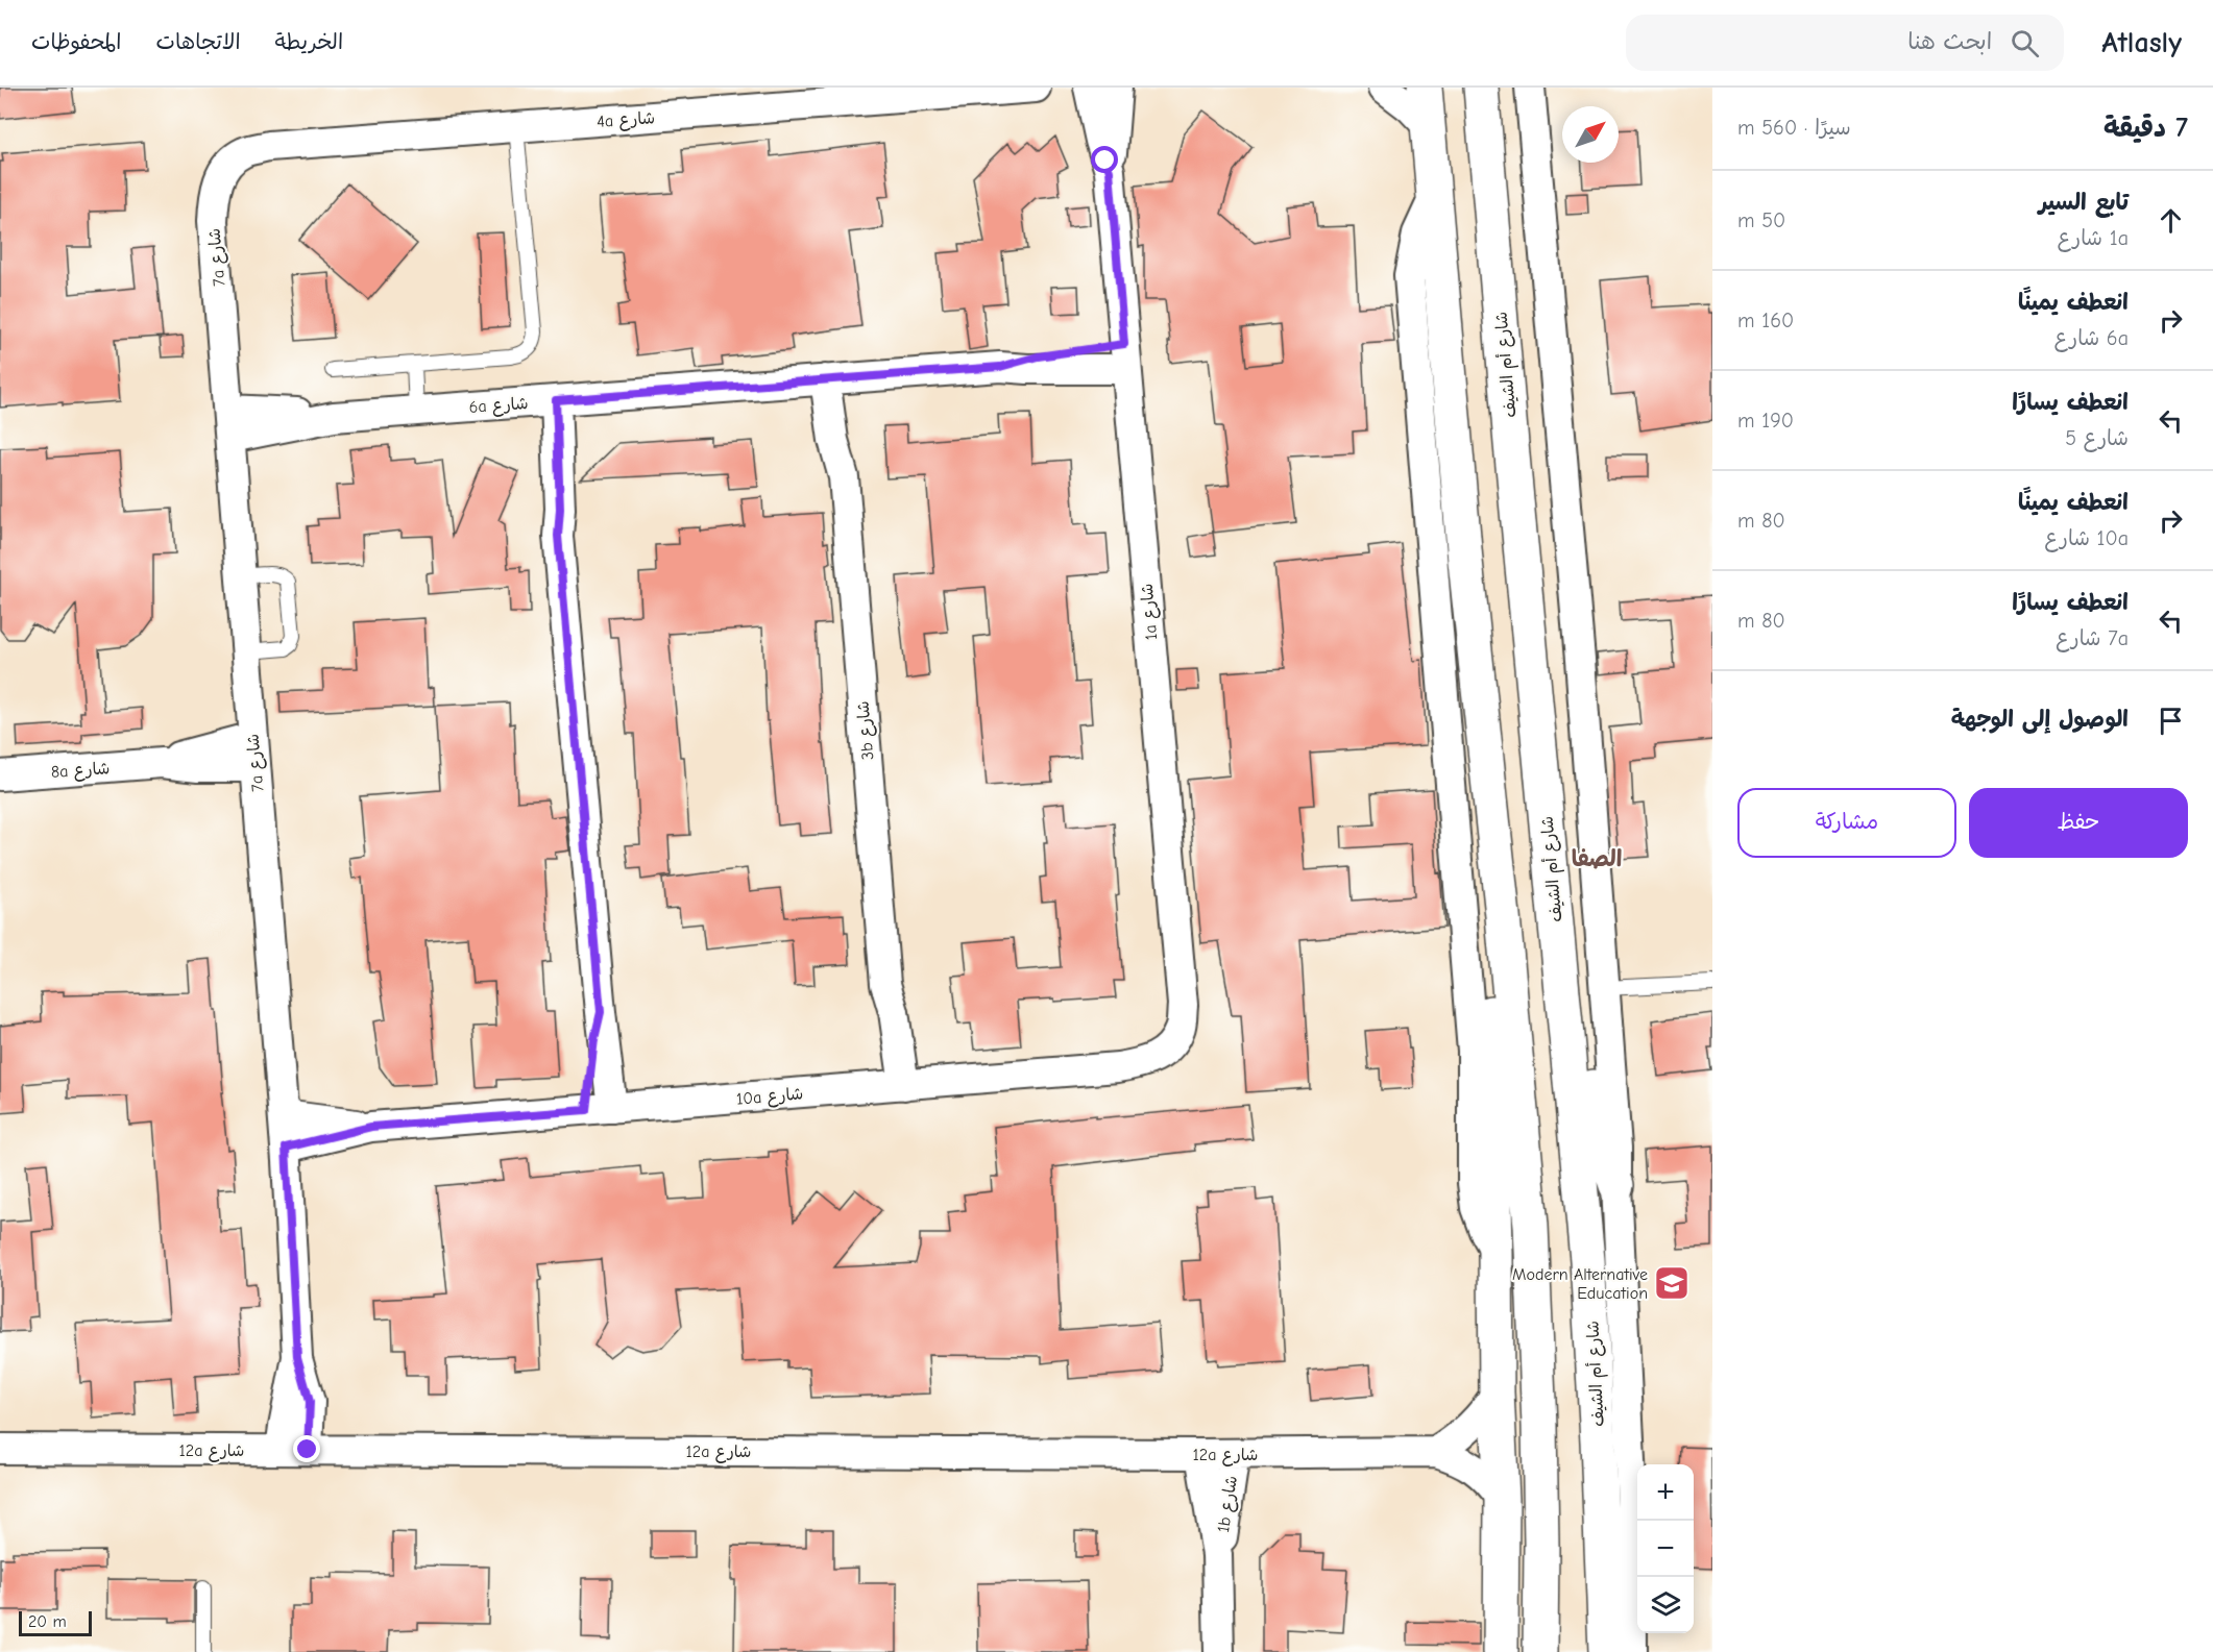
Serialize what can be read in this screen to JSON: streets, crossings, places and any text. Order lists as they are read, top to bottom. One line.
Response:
{"streets":{"main road":["شارع أم الشيف"],"street":["4a شارع","7a شارع","6a شارع","1a شارع","3b شارع","8a شارع","10a شارع","12a شارع","1b شارع"]},"crossings":[["4a شارع","7a شارع"],["7a شارع","6a شارع"],["7a شارع","8a شارع"],["7a شارع","10a شارع"],["7a شارع","12a شارع"],["6a شارع","1a شارع"],["6a شارع","3b شارع"],["1a شارع","10a شارع"],["3b شارع","10a شارع"],["12a شارع","1b شارع"]],"districts":["الصفا"],"places":{"school or university":["Modern Alternative Education"]},"scale_bar":"20 m","north":"top right","page":{"header":"Atlasly","search":"ابحث هنا","nav":["الخريطة","الاتجاهات","المحفوظات"],"heading":["7 دقيقة","سيرًا · 560 m"],"list":[["تابع السير","1a شارع","50 m"],["انعطف يمينًا","6a شارع","160 m"],["انعطف يسارًا","شارع 5","190 m"],["انعطف يمينًا","10a شارع","80 m"],["انعطف يسارًا","7a شارع","80 m"],"الوصول إلى الوجهة"],"buttons":["حفظ","مشاركة"],"map_buttons":["+","−"],"scale":"20 m"}}
